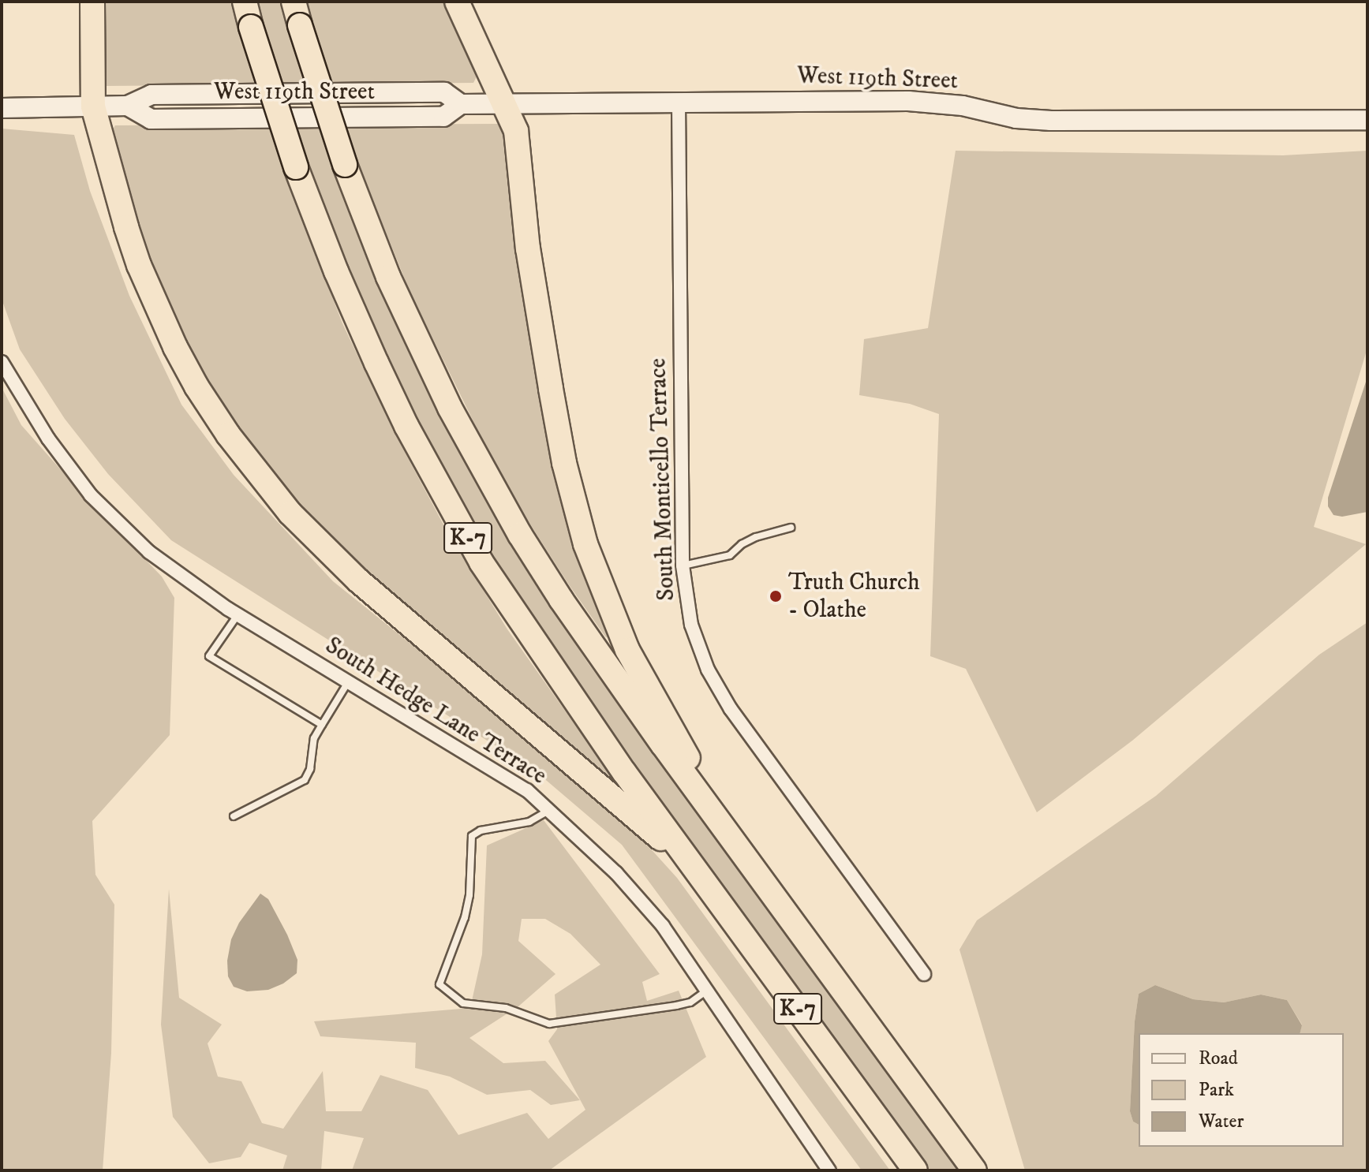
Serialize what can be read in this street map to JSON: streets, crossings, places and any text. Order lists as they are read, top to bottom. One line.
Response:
{"streets":{"highway":["K-7"],"main road":["West 119th Street"],"street":["South Monticello Terrace","South Hedge Lane Terrace"]},"crossings":[["West 119th Street","South Monticello Terrace"]],"places":["Truth Church - Olathe"],"legend":["Road","Park","Water"]}
